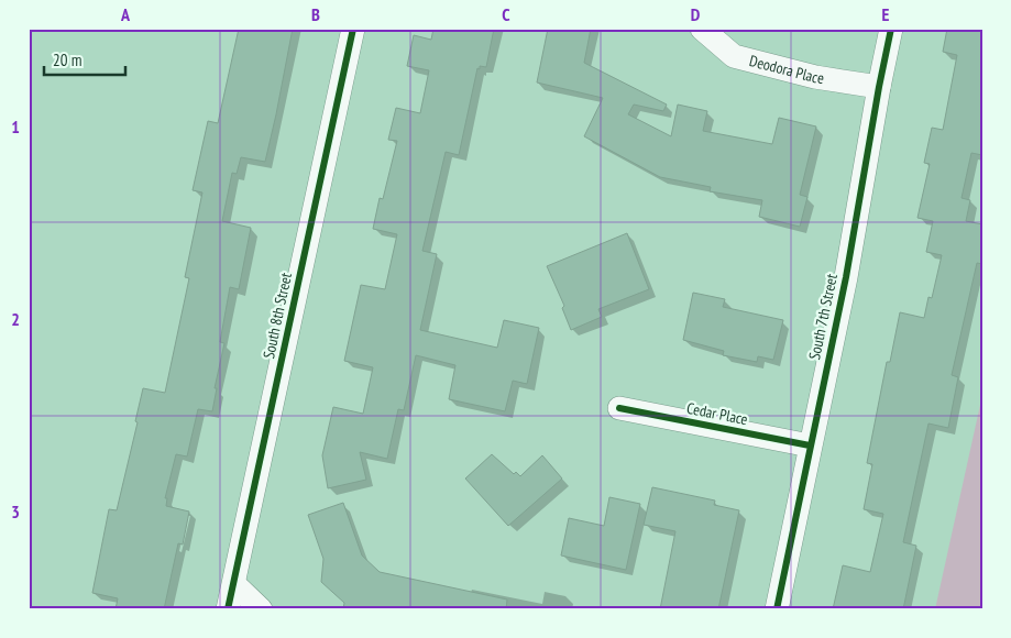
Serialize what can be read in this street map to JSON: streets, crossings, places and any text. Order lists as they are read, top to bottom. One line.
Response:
{"streets":{"street":["Deodora Place","South 8th Street","South 7th Street","Cedar Place"]},"crossings":[["Deodora Place","South 7th Street"],["South 7th Street","Cedar Place"]],"scale_bar":"20 m","grid":{"columns":["A","B","C","D","E"],"rows":["1","2","3"]}}
